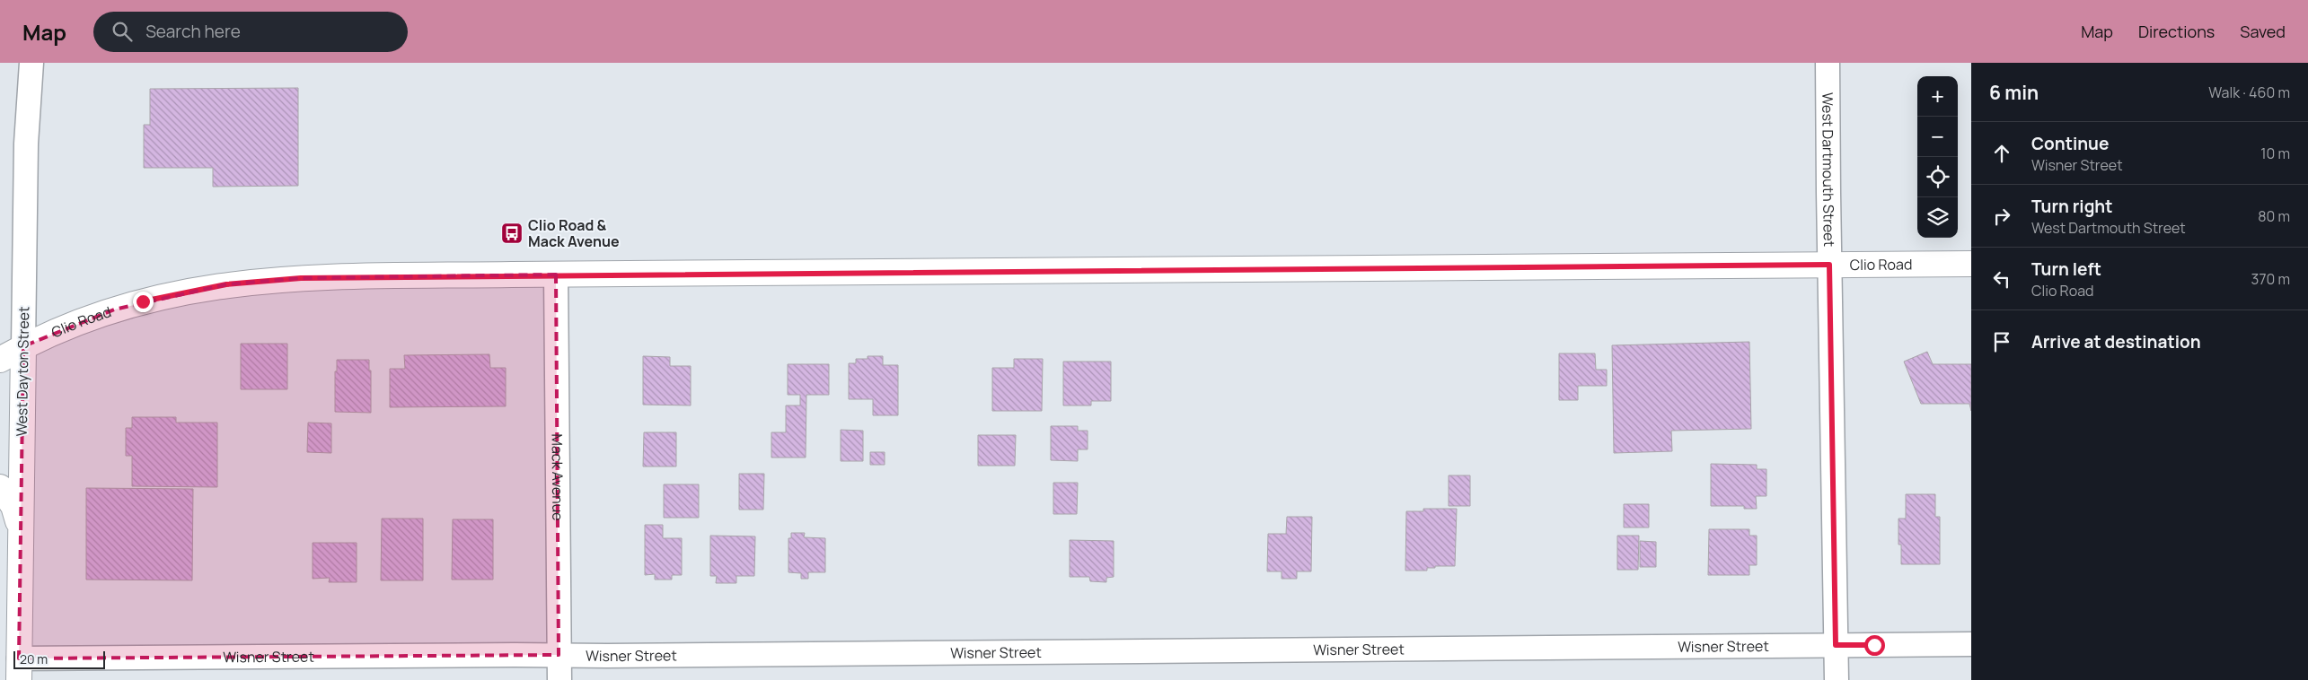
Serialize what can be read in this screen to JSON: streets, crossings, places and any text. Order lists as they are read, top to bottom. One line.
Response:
{"streets":{"main road":["Clio Road","West Dayton Street"],"street":["West Dartmouth Street","Mack Avenue","Wisner Street"]},"crossings":[["West Dartmouth Street","Clio Road"],["West Dartmouth Street","Wisner Street"],["Clio Road","West Dayton Street"],["Clio Road","Mack Avenue"],["West Dayton Street","Wisner Street"],["Mack Avenue","Wisner Street"]],"places":{"bus stop":["Clio Road & Mack Avenue"]},"scale_bar":"20 m","page":{"header":"Map","search":"Search here","nav":["Map","Directions","Saved"],"heading":["6 min","Walk · 460 m"],"map_buttons":["+","−"],"list":[["Continue","Wisner Street","10 m"],["Turn right","West Dartmouth Street","80 m"],["Turn left","Clio Road","370 m"],"Arrive at destination"],"scale":"20 m"}}
